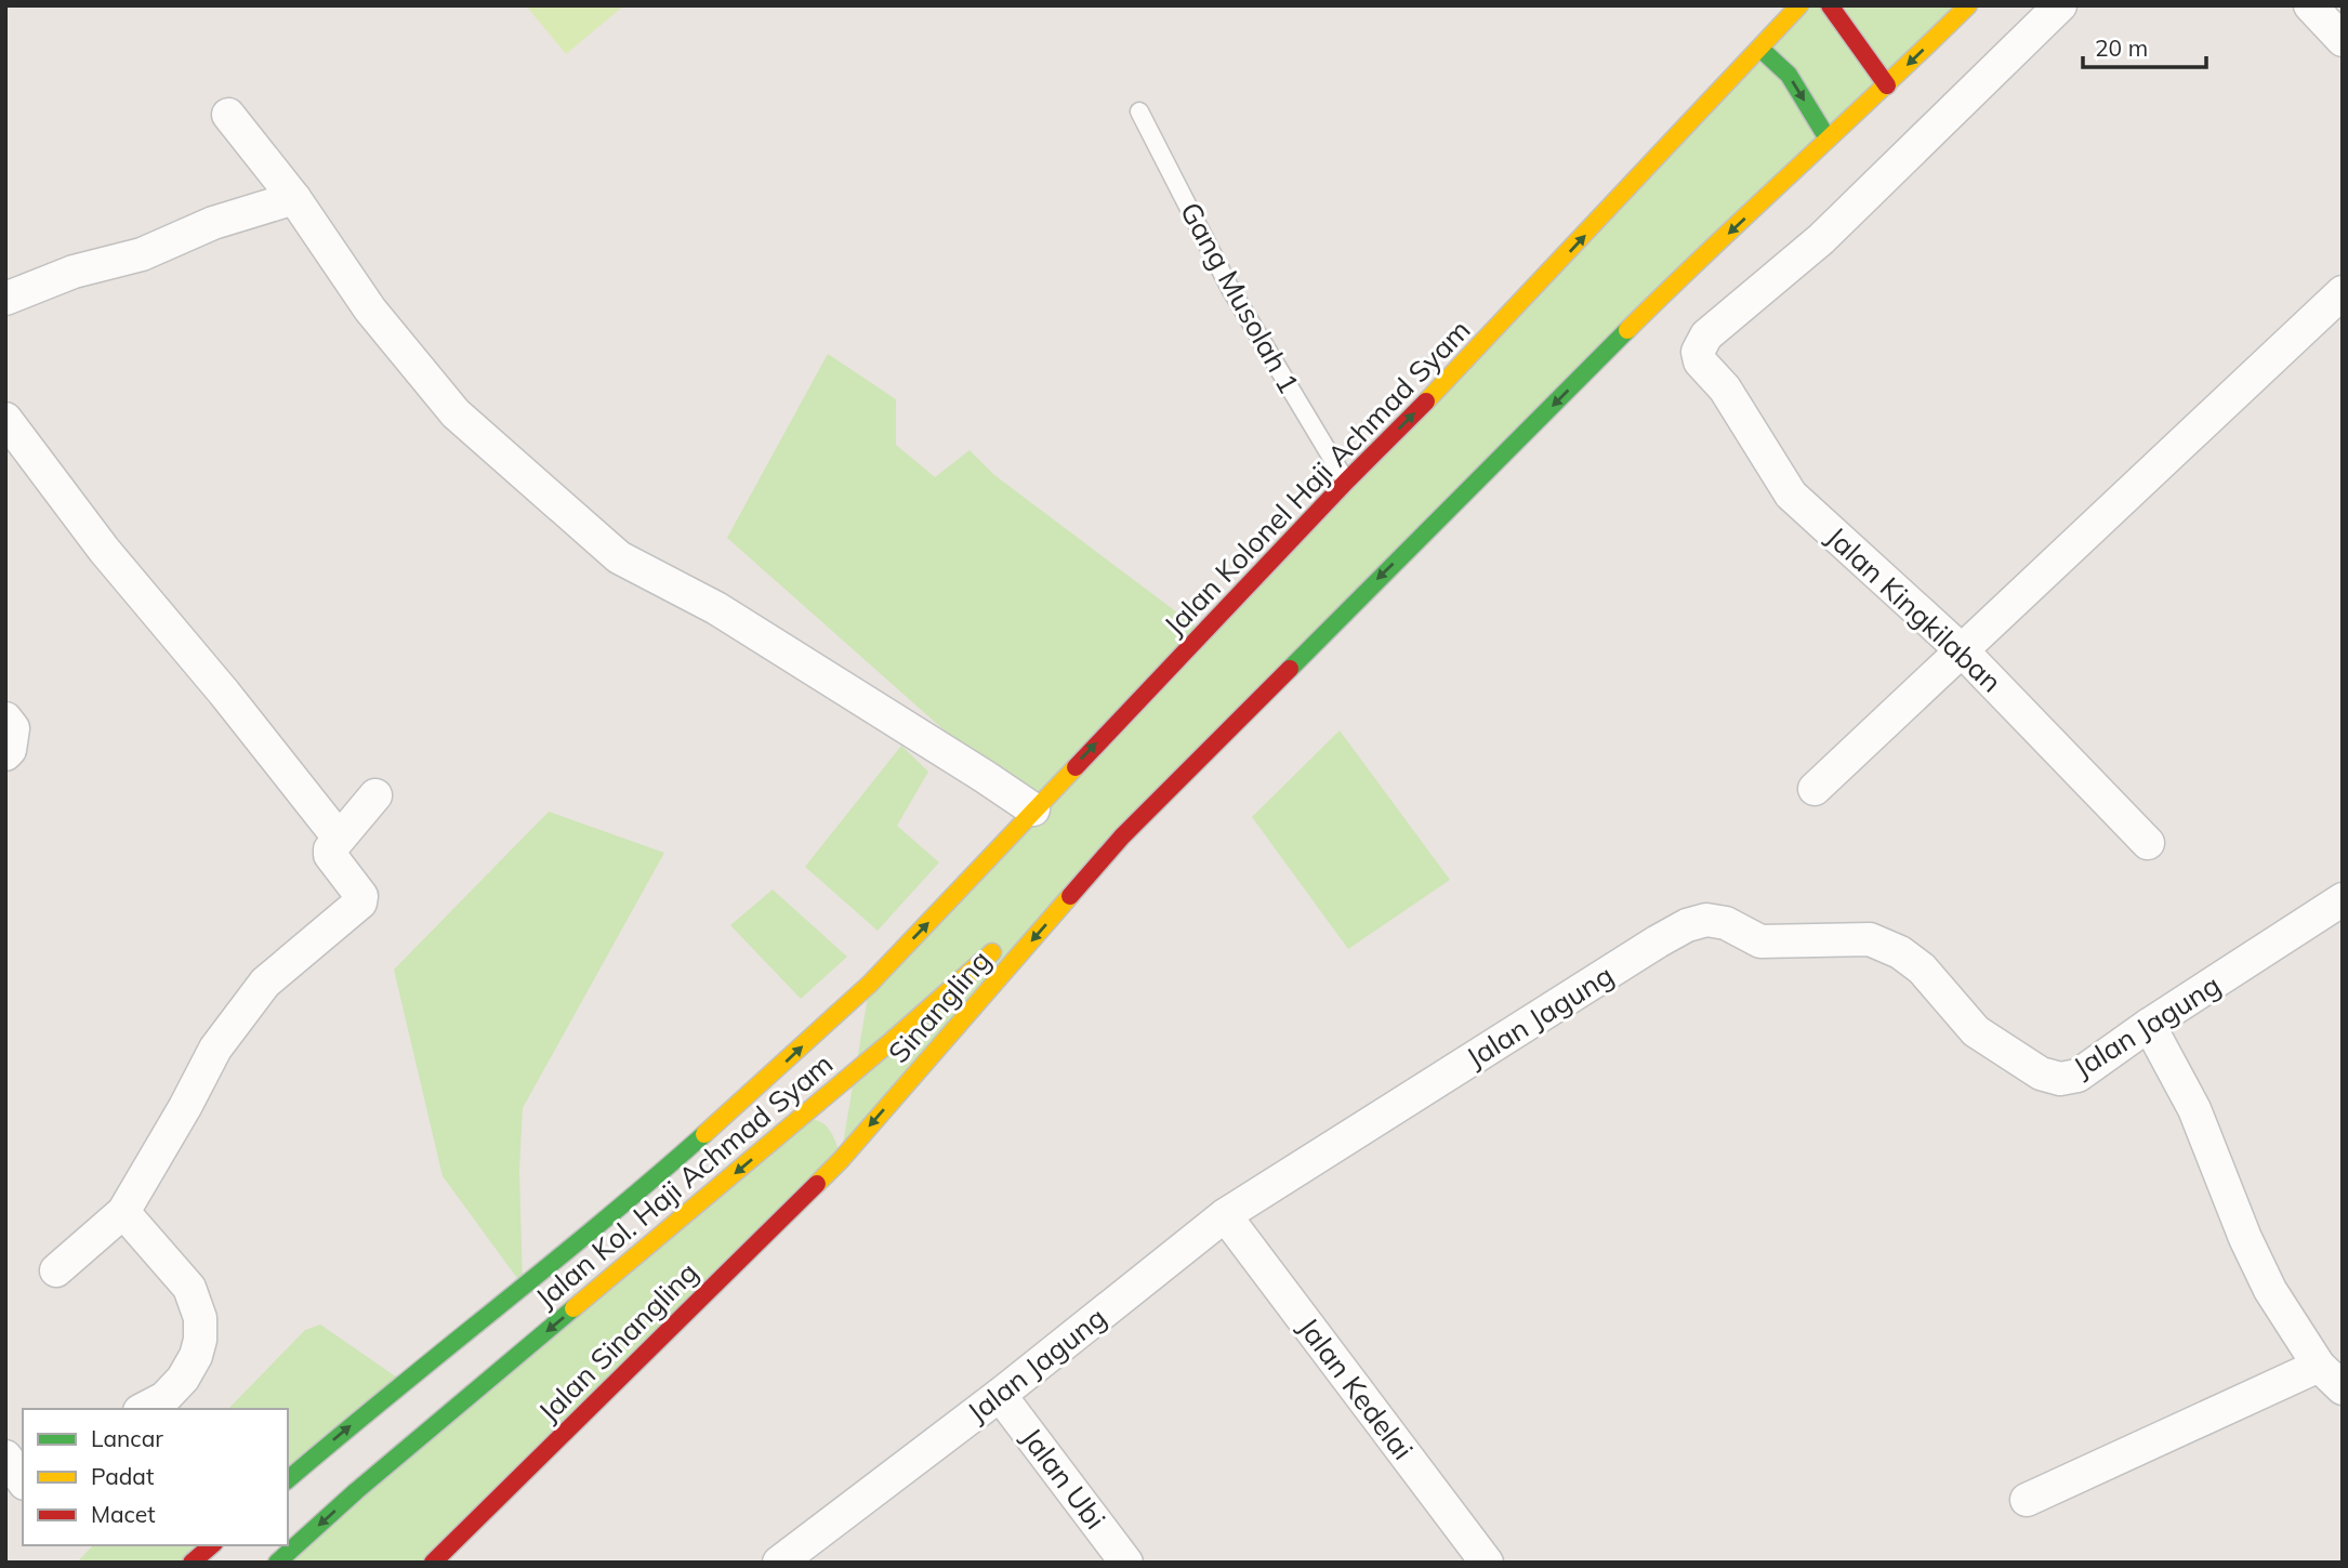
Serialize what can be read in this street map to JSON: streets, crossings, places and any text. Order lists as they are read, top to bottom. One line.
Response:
{"streets":{"main road":["Jalan Kolonel Haji Achmad Syam","Sinangling","Jalan Kol. Haji Achmad Syam","Jalan Sinangling"],"street":["Jalan Kingkilaban","Jalan Jagung","Jalan Kedelai","Jalan Ubi"],"lane":["Gang Musolah 1"]},"crossings":[["Gang Musolah 1","Jalan Kolonel Haji Achmad Syam"],["Jalan Kolonel Haji Achmad Syam","Jalan Kol. Haji Achmad Syam"],["Sinangling","Jalan Sinangling"],["Jalan Jagung","Jalan Kedelai"],["Jalan Jagung","Jalan Ubi"]],"legend":["Lancar","Padat","Macet"],"scale_bar":"20 m"}
